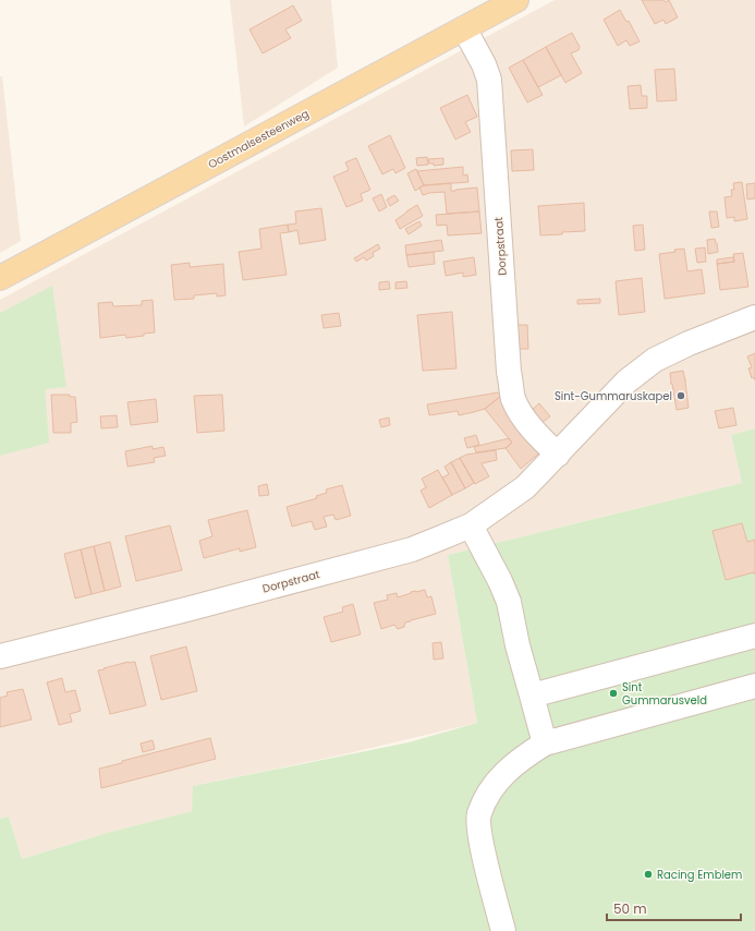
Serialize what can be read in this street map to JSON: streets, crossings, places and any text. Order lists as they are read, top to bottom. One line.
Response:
{"streets":{"main road":["Oostmalsesteenweg"],"street":["Dorpstraat"]},"crossings":[["Oostmalsesteenweg","Dorpstraat"]],"places":["Sint-Gummaruskapel","Sint Gummarusveld","Racing Emblem"],"scale_bar":"50 m"}
